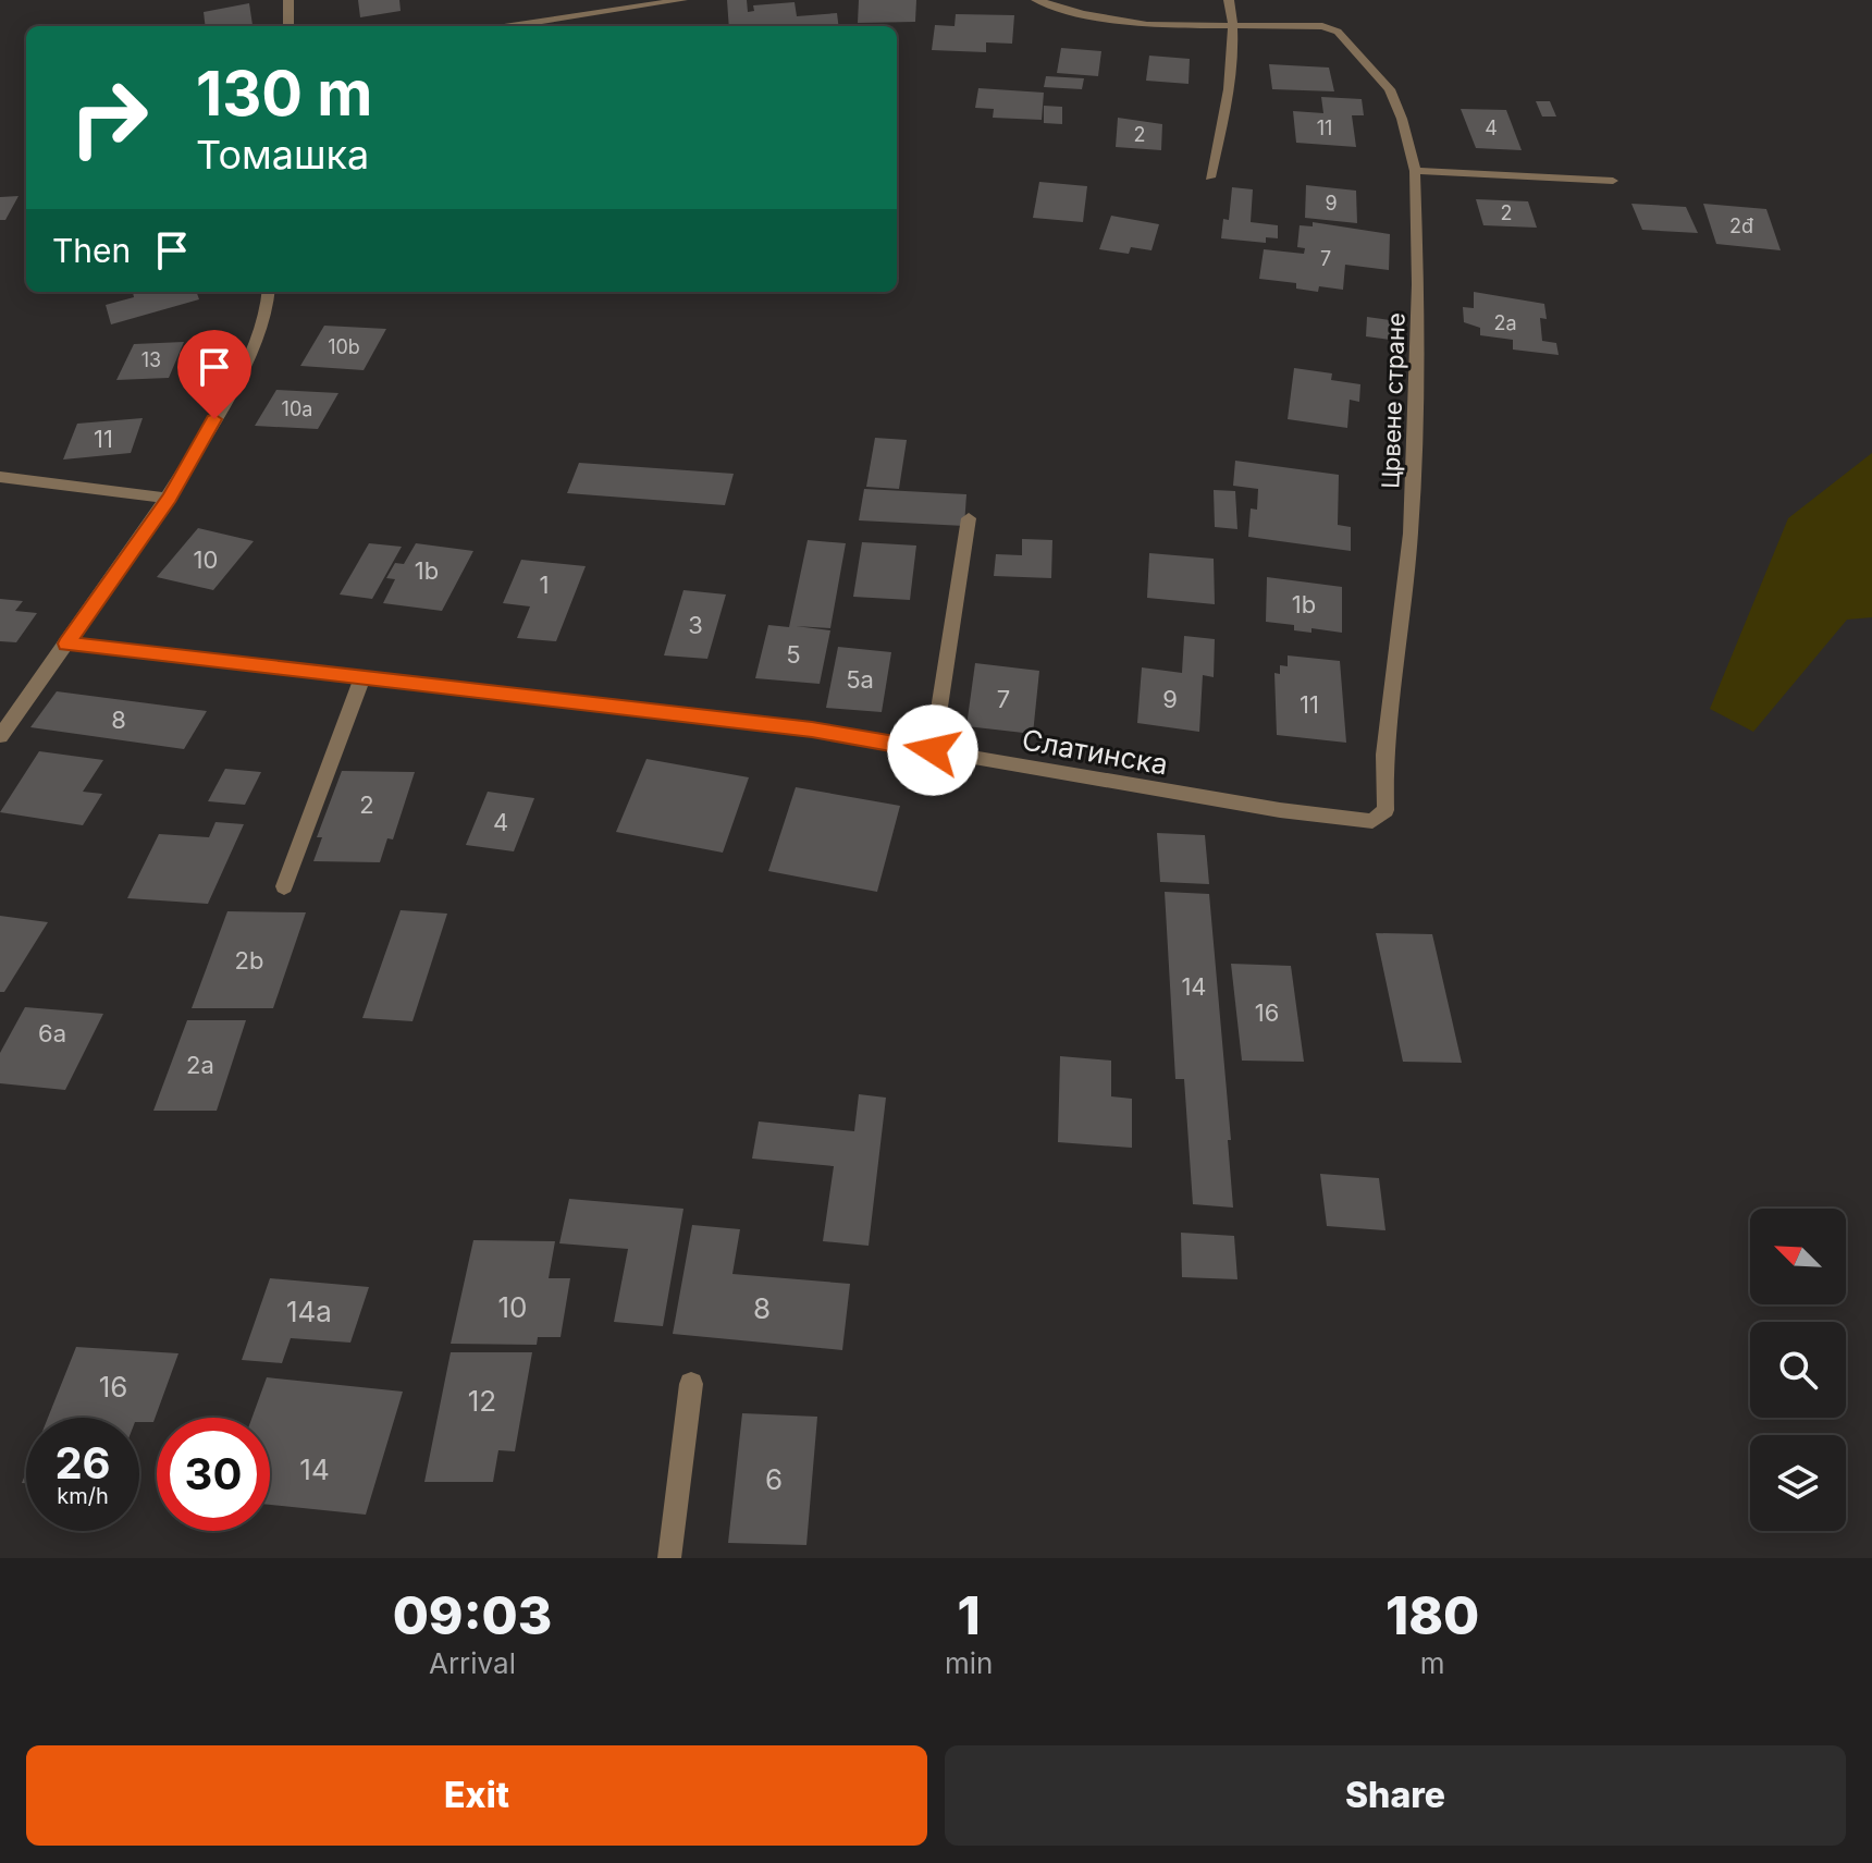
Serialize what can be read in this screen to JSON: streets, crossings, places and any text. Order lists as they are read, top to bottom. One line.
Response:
{"streets":{"street":["Црвене стране","Слатинска"]},"crossings":[["Црвене стране","Слатинска"]],"house_numbers":["11","4","2","9","2","2đ","7","2a","10b","13","10a","11","10","1b","1","1b","3","5","5a","7","9","11","8","2","4","2b","14","16","6a","2a","10","8","14a","16","12","14","6"],"north":"top left","page":{"turn":["130 m","Томашка"],"then":"Then","speed":"26 km/h","limit":"30","eta":["09:03","Arrival","1","min","180","m"],"buttons":["Exit","Share"]}}
